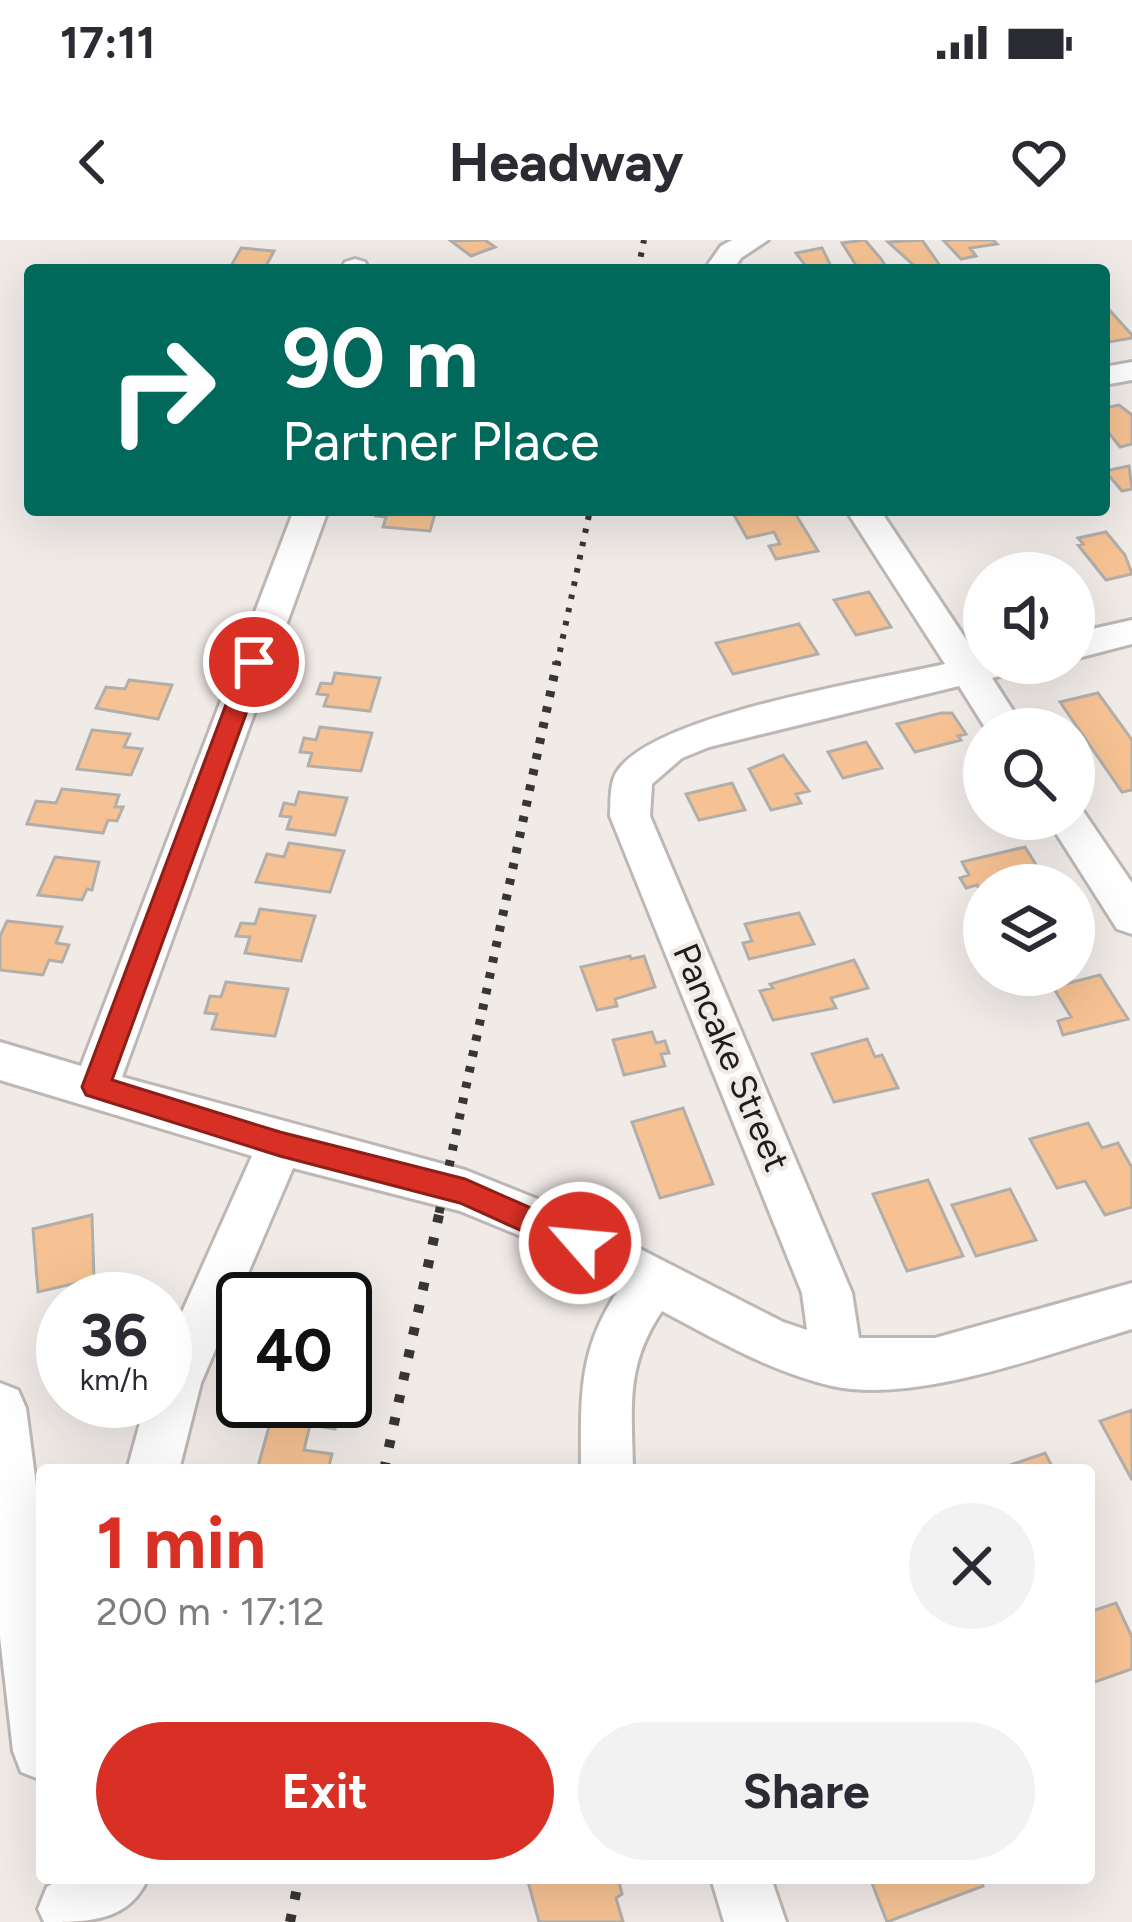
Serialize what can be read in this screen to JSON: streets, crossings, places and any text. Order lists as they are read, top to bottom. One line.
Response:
{"streets":{"street":["Pancake Street"]},"page":{"status":"17:11","header":"Headway","turn":["90 m","Partner Place"],"speed":"36 km/h","limit":"40","heading":["1 min","200 m · 17:12"],"buttons":["Exit","Share"]}}
